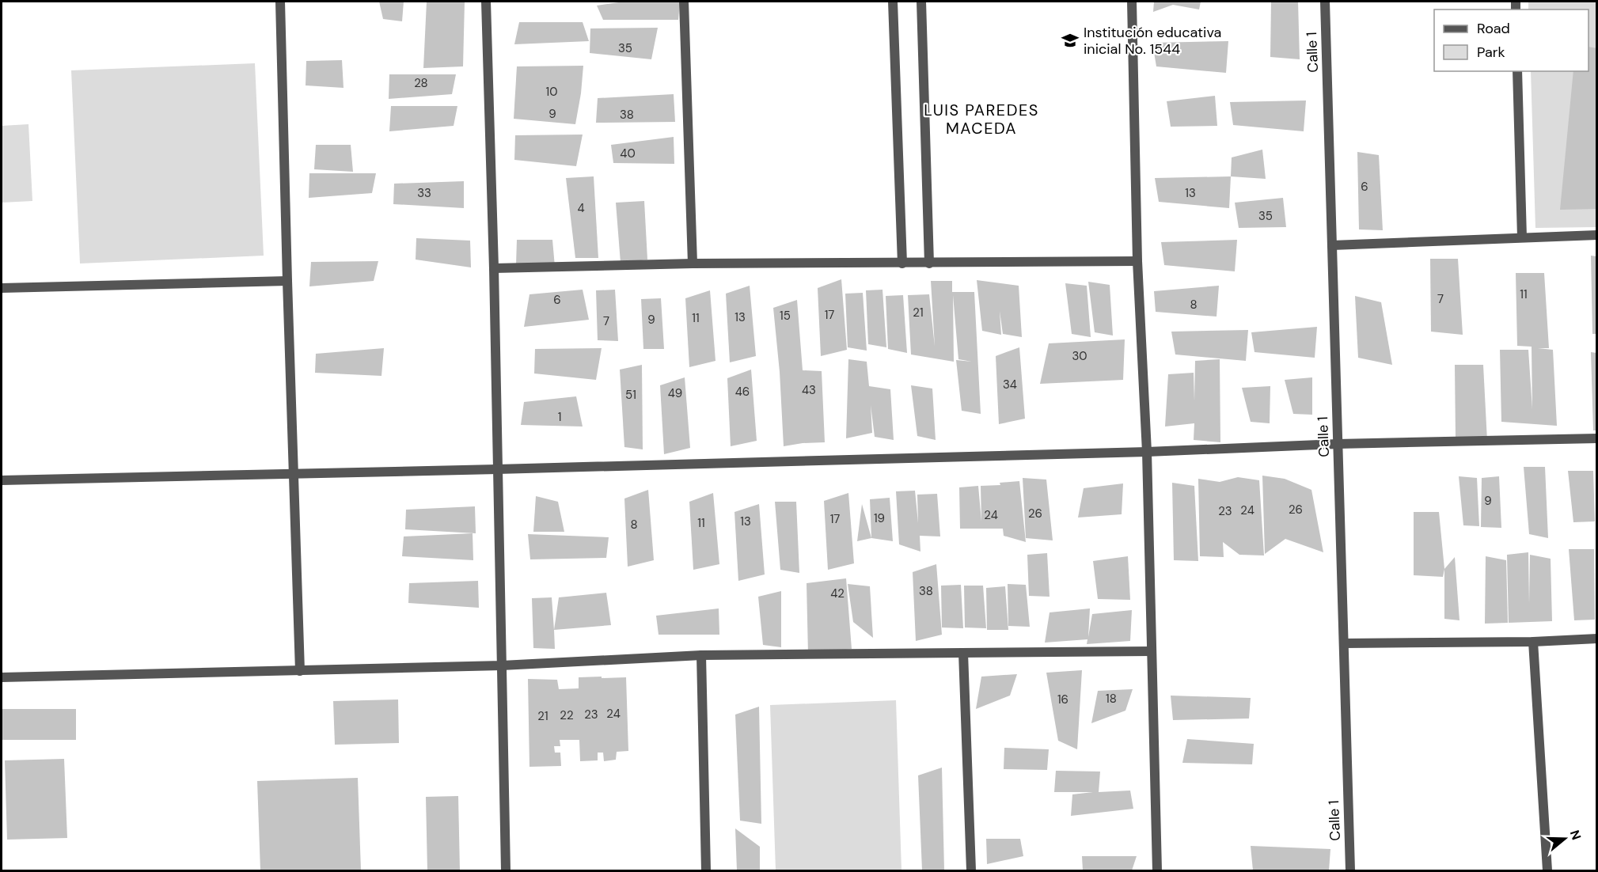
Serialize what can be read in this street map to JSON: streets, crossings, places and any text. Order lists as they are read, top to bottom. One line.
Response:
{"streets":{"street":["Calle 1"]},"districts":["LUIS PAREDES MACEDA"],"places":{"school or university":["Institución educativa inicial No. 1544"]},"house_numbers":["35","28","10","9","38","40","6","33","13","4","35","11","7","6","8","21","17","15","13","11","9","7","30","34","43","46","49","51","1","9","26","24","23","26","24","19","17","13","11","8","38","42","18","16","24","23","22","21"],"legend":["Road","Park"],"north":"right"}
